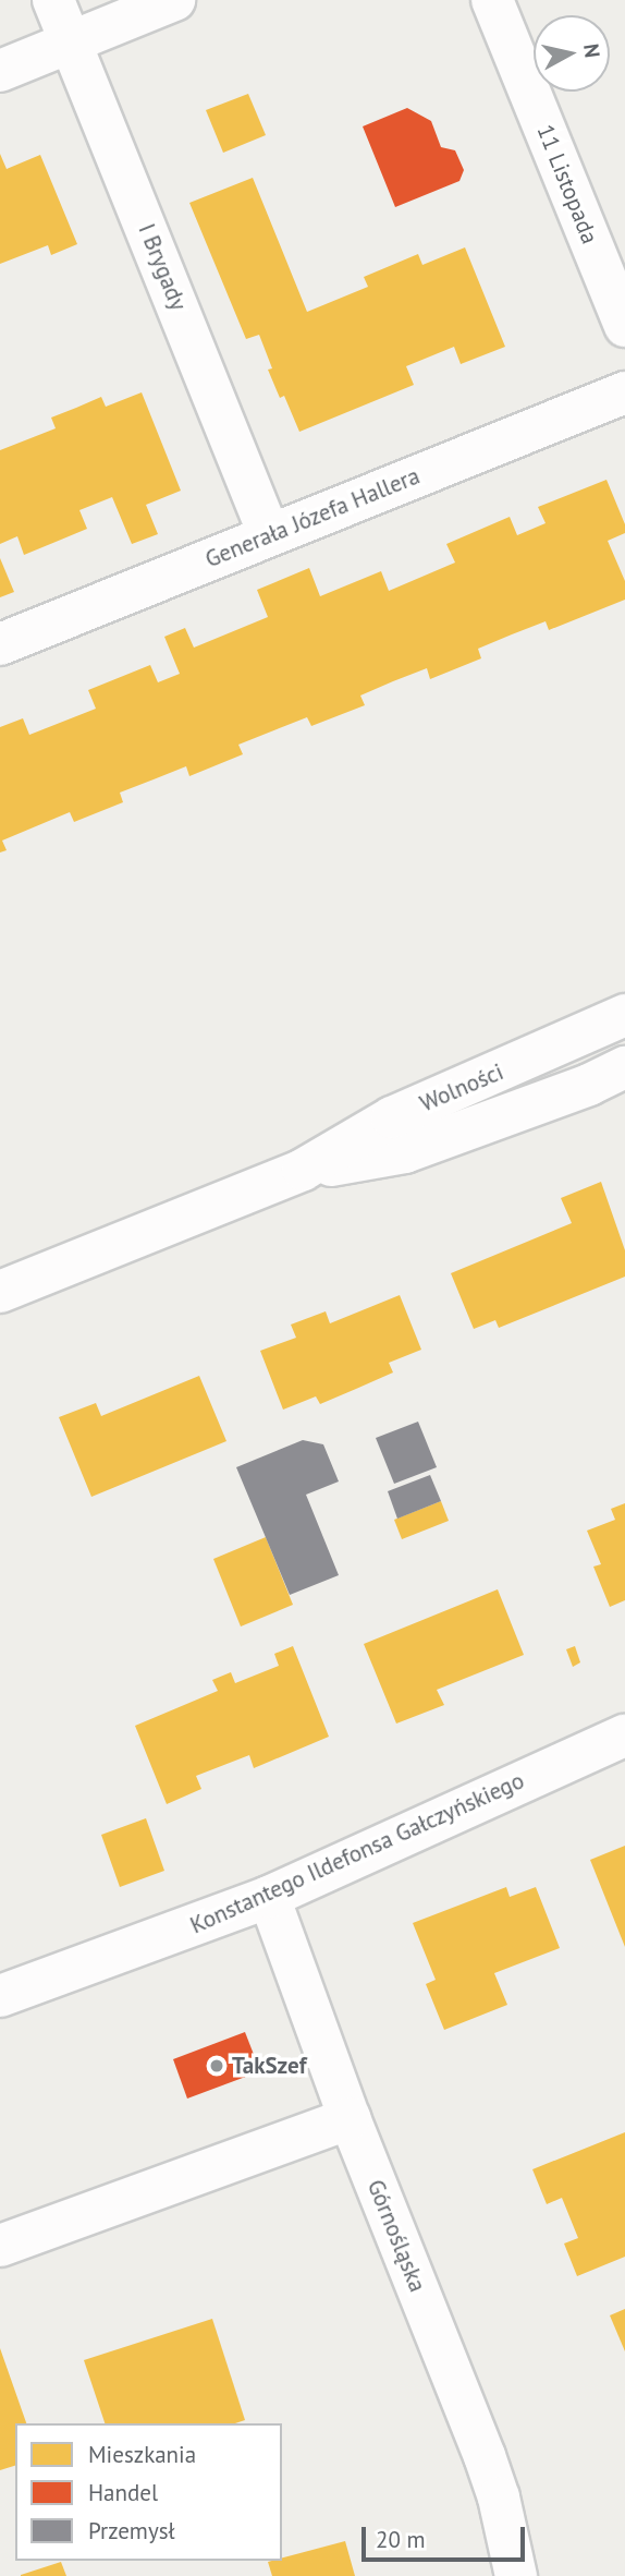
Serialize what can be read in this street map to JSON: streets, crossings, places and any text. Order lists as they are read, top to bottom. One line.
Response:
{"streets":{"street":["11 Listopada","I Brygady","Generała Józefa Hallera","Wolności","Konstantego Ildefonsa Gałczyńskiego","Górnośląska"]},"crossings":[["I Brygady","Generała Józefa Hallera"],["Konstantego Ildefonsa Gałczyńskiego","Górnośląska"]],"places":["TakSzef"],"legend":["Mieszkania","Handel","Przemysł"],"scale_bar":"20 m","north":"right"}
